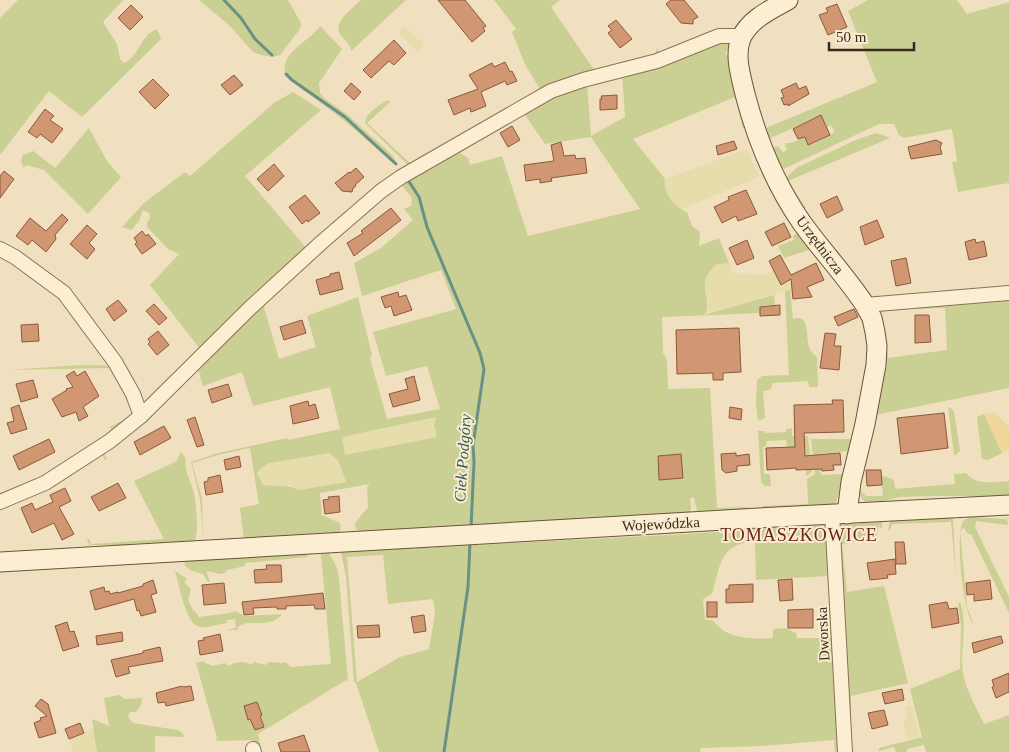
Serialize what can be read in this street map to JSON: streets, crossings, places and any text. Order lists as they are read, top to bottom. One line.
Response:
{"streets":{"main road":["Urzędnicza","Wojewódzka"],"street":["Dworska"]},"crossings":[["Urzędnicza","Wojewódzka"],["Urzędnicza","Dworska"],["Wojewódzka","Dworska"]],"districts":["TOMASZKOWICE"],"water":["Ciek Podgóry"],"scale_bar":"50 m"}
